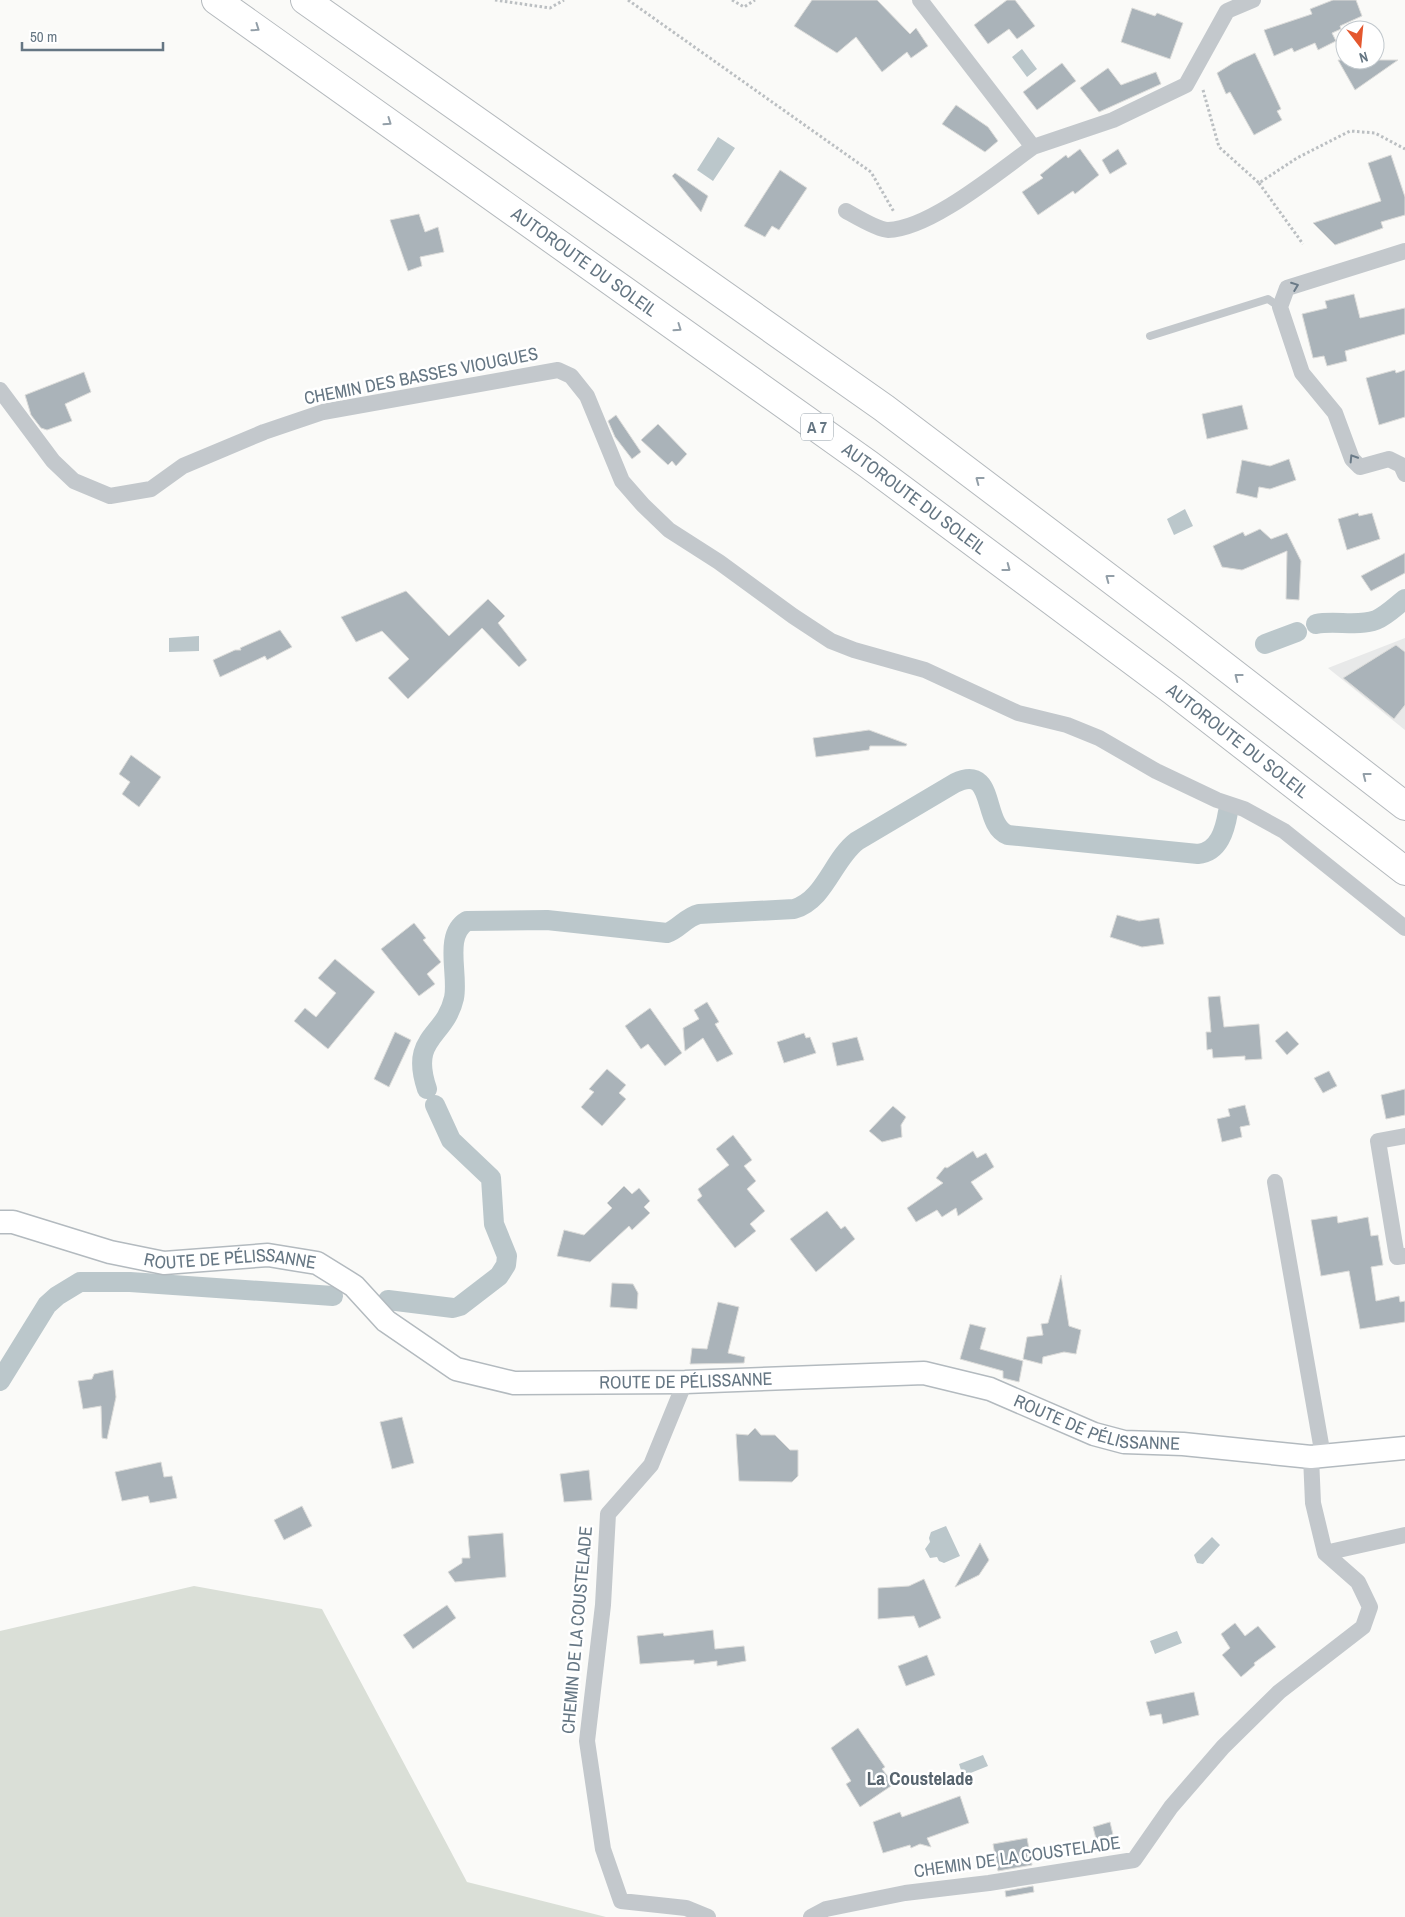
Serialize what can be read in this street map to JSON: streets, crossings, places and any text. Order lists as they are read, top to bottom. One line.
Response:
{"streets":{"highway":["AUTOROUTE DU SOLEIL","A 7"],"street":["CHEMIN DES BASSES VIOUGUES","ROUTE DE PÉLISSANNE","CHEMIN DE LA COUSTELADE"]},"crossings":[["ROUTE DE PÉLISSANNE","CHEMIN DE LA COUSTELADE"]],"districts":["La Coustelade"],"scale_bar":"50 m","north":"bottom"}
